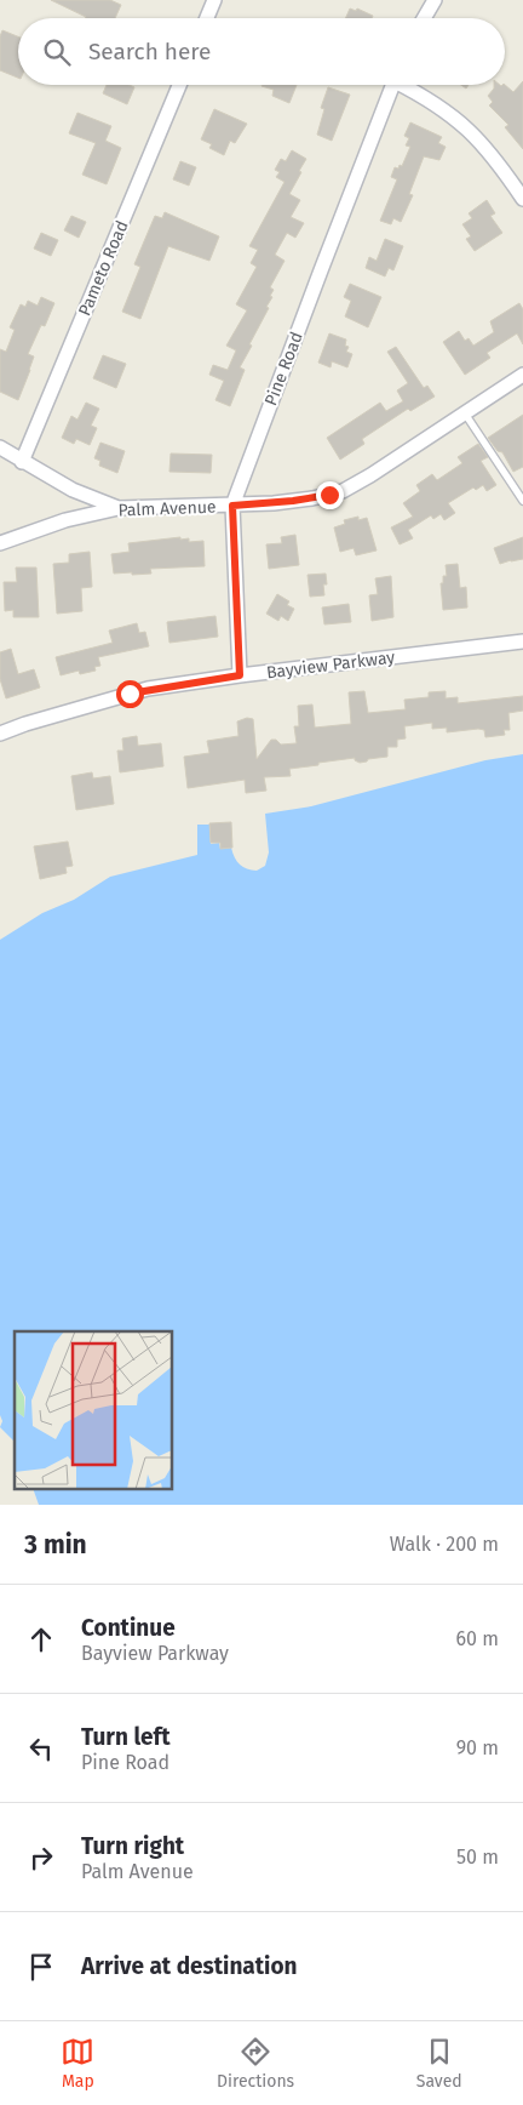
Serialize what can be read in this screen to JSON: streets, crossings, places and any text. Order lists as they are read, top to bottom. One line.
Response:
{"streets":{"street":["Pameto Road","Pine Road","Palm Avenue","Bayview Parkway"]},"crossings":[["Pine Road","Palm Avenue"],["Pine Road","Bayview Parkway"]],"page":{"search":"Search here","heading":["3 min","Walk · 200 m"],"list":[["Continue","Bayview Parkway","60 m"],["Turn left","Pine Road","90 m"],["Turn right","Palm Avenue","50 m"],"Arrive at destination"],"nav":["Map","Directions","Saved"]}}
